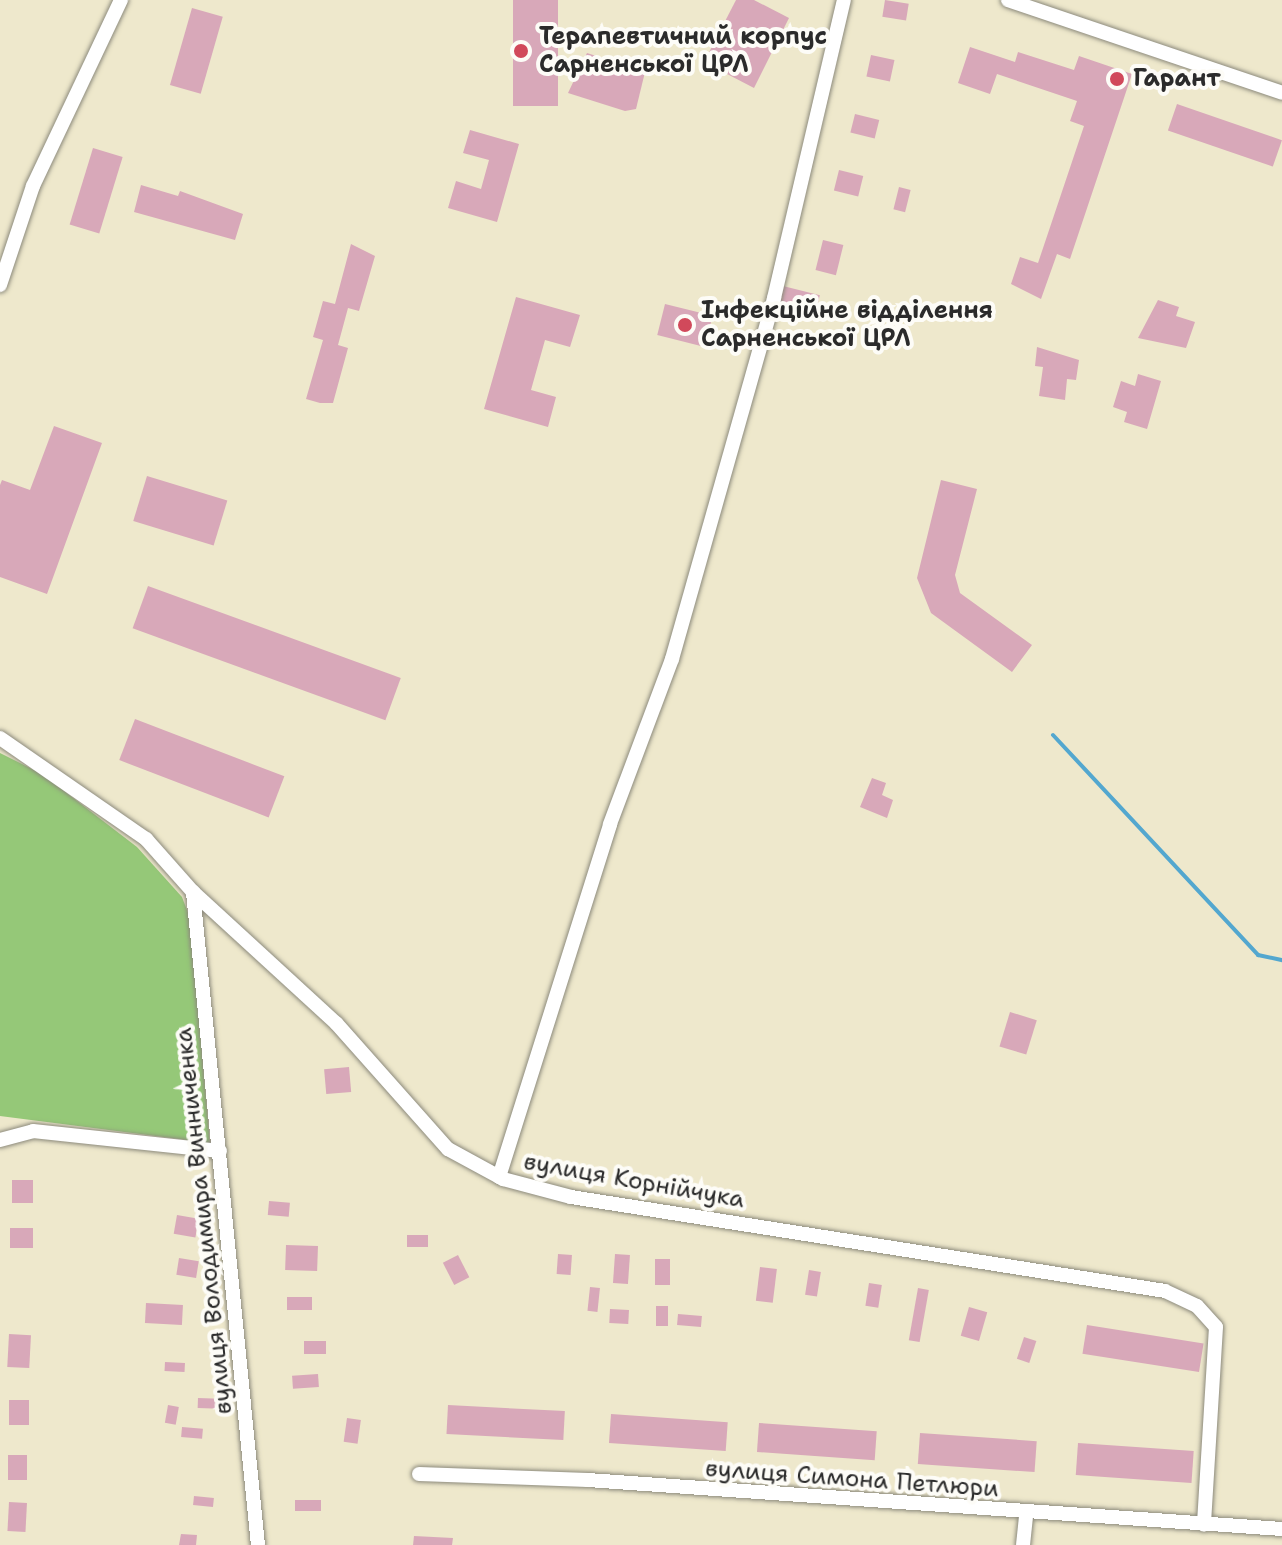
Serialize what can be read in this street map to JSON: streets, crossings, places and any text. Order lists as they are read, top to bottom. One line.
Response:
{"streets":{"street":["вулиця Корнійчука","вулиця Володимира Винниченка","вулиця Симона Петлюри"]},"crossings":[["вулиця Корнійчука","вулиця Володимира Винниченка"],["вулиця Корнійчука","вулиця Симона Петлюри"]],"places":["Терапевтичний корпус Сарненської ЦРЛ","Гарант","Інфекційне відділення Сарненської ЦРЛ"]}
